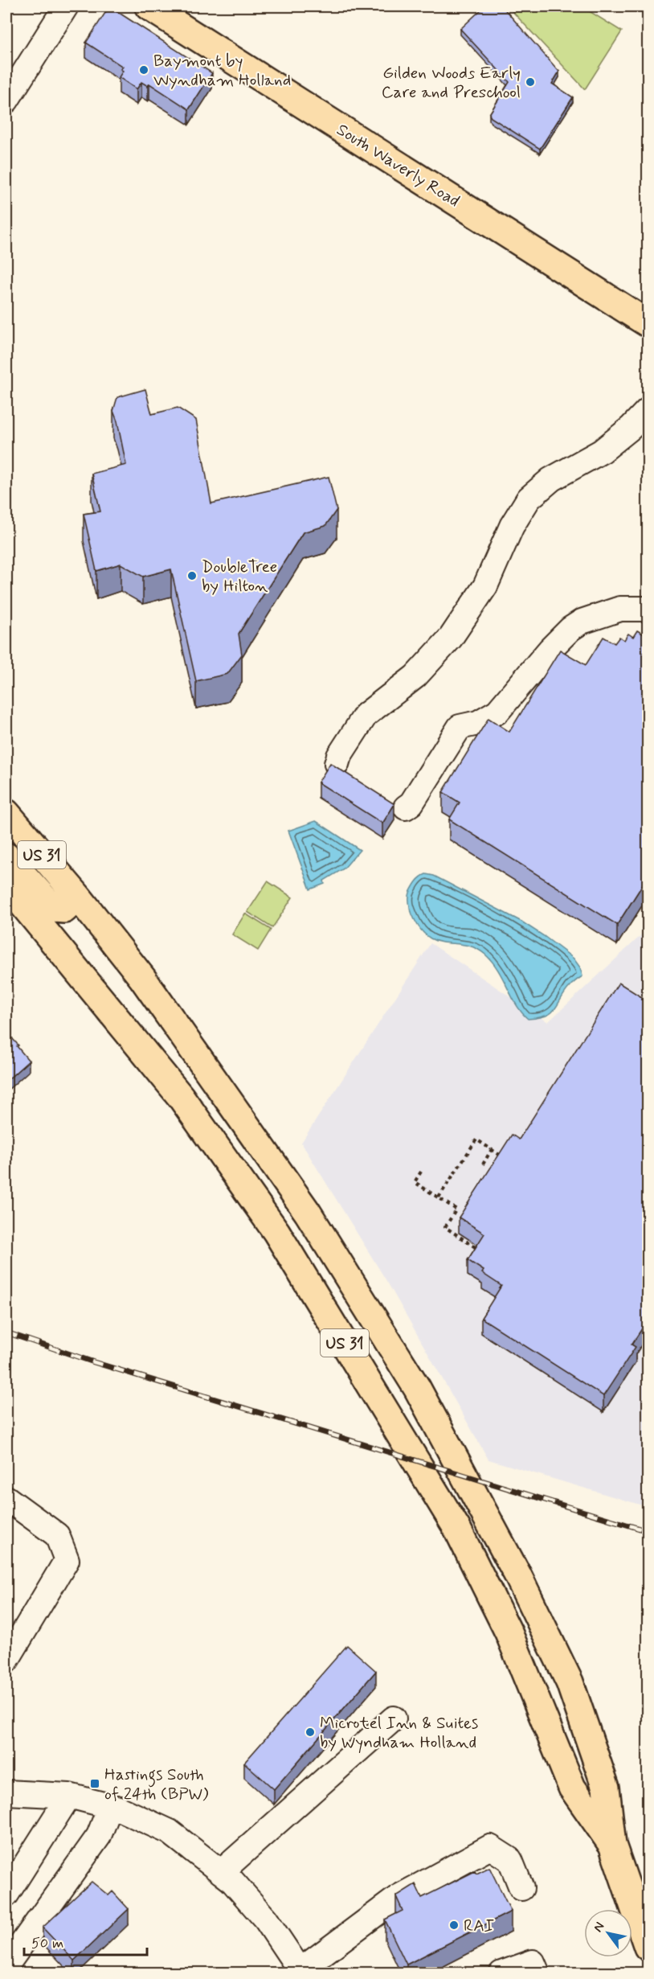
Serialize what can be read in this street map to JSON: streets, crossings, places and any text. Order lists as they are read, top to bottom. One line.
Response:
{"streets":{"main road":["South Waverly Road","US 31"]},"places":{"other":["Baymont by Wyndham Holland","Gilden Woods Early Care and Preschool","DoubleTree by Hilton","Microtel Inn & Suites by Wyndham Holland","RAI"],"transit":["Hastings South of 24th (BPW)"]},"scale_bar":"50 m","north":"top left"}
